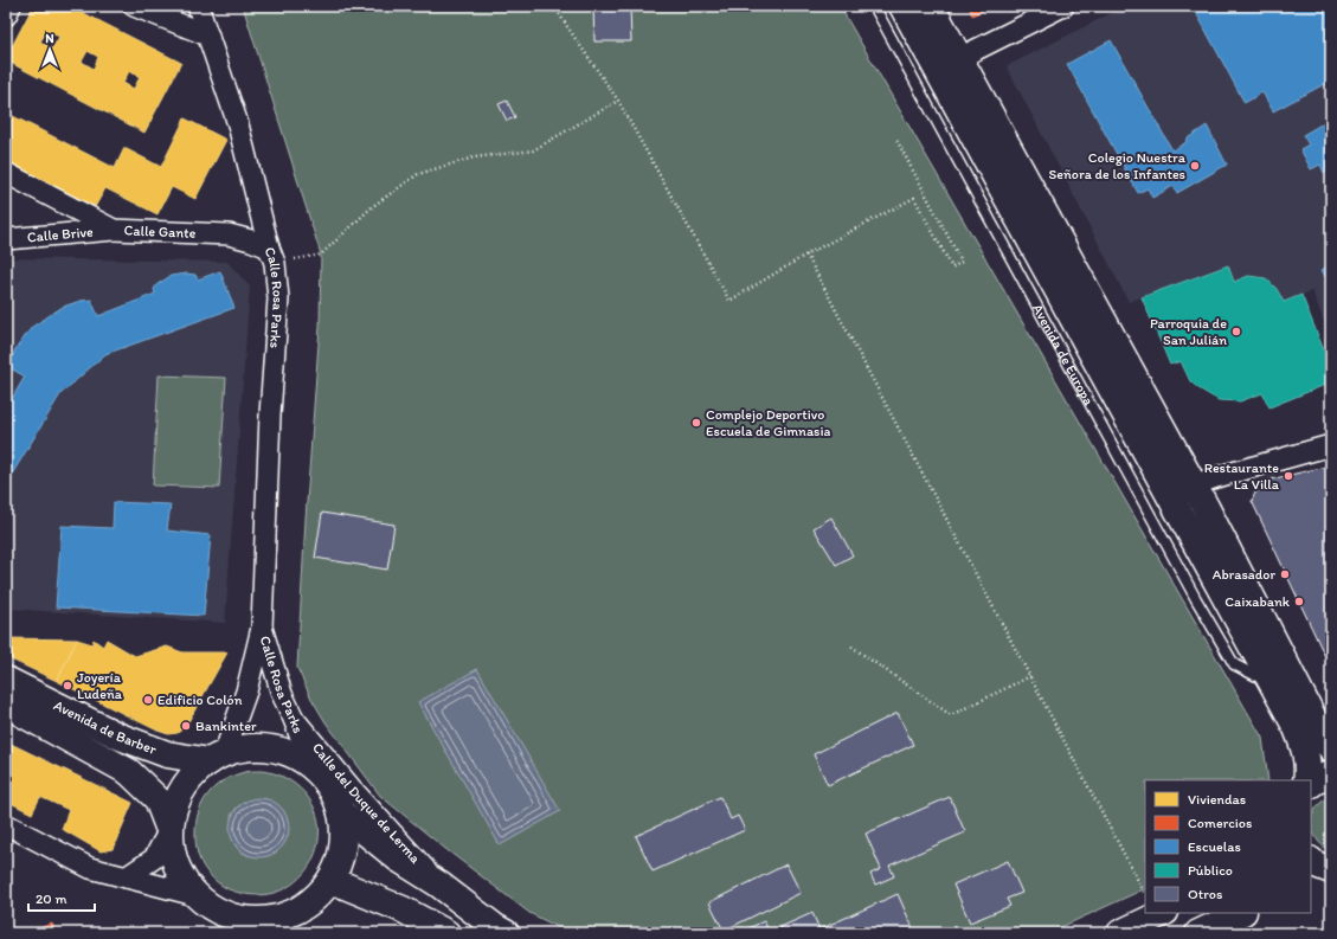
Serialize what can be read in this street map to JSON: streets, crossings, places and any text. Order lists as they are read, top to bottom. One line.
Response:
{"streets":{"main road":["Avenida de Europa","Avenida de Barber","Calle del Duque de Lerma"],"street":["Calle Gante","Calle Brive","Calle Rosa Parks"]},"crossings":[["Calle Gante","Calle Brive"],["Calle Gante","Calle Rosa Parks"],["Calle Rosa Parks","Avenida de Barber"],["Calle Rosa Parks","Calle del Duque de Lerma"]],"places":["Colegio Nuestra Señora de los Infantes","Parroquia de San Julián","Complejo Deportivo Escuela de Gimnasia","Restaurante La Villa","Abrasador","Caixabank","Joyería Ludeña","Edificio Colón","Bankinter"],"legend":["Viviendas","Comercios","Escuelas","Público","Otros"],"scale_bar":"20 m","north":"top"}
